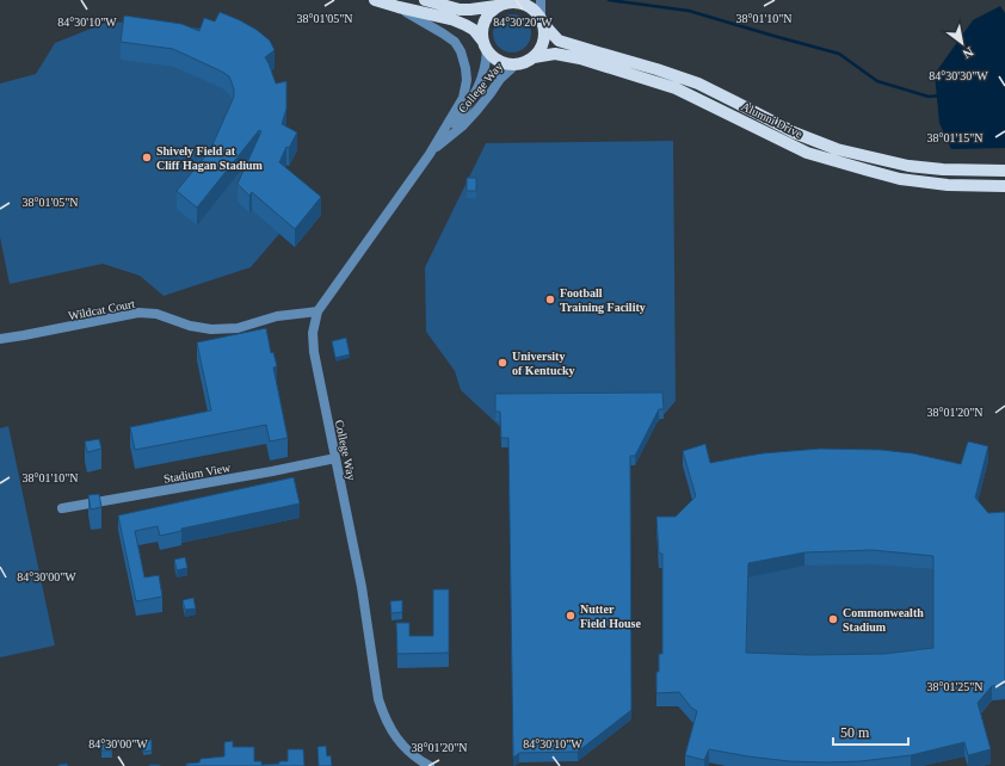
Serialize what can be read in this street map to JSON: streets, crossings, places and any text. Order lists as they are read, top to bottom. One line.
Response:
{"streets":{"main road":["Alumni Drive"],"street":["College Way","Wildcat Court","Stadium View"]},"crossings":[["College Way","Alumni Drive"],["College Way","Wildcat Court"],["College Way","Stadium View"]],"places":["Shively Field at Cliff Hagan Stadium","Football Training Facility","University of Kentucky","Nutter Field House","Commonwealth Stadium"],"scale_bar":"50 m","north":"bottom right","coordinates":["38°01'05\"N","38°01'10\"N","84°30'10\"W","84°30'20\"W","84°30'30\"W","38°01'15\"N","38°01'20\"N","84°30'00\"W","38°01'25\"N"]}
